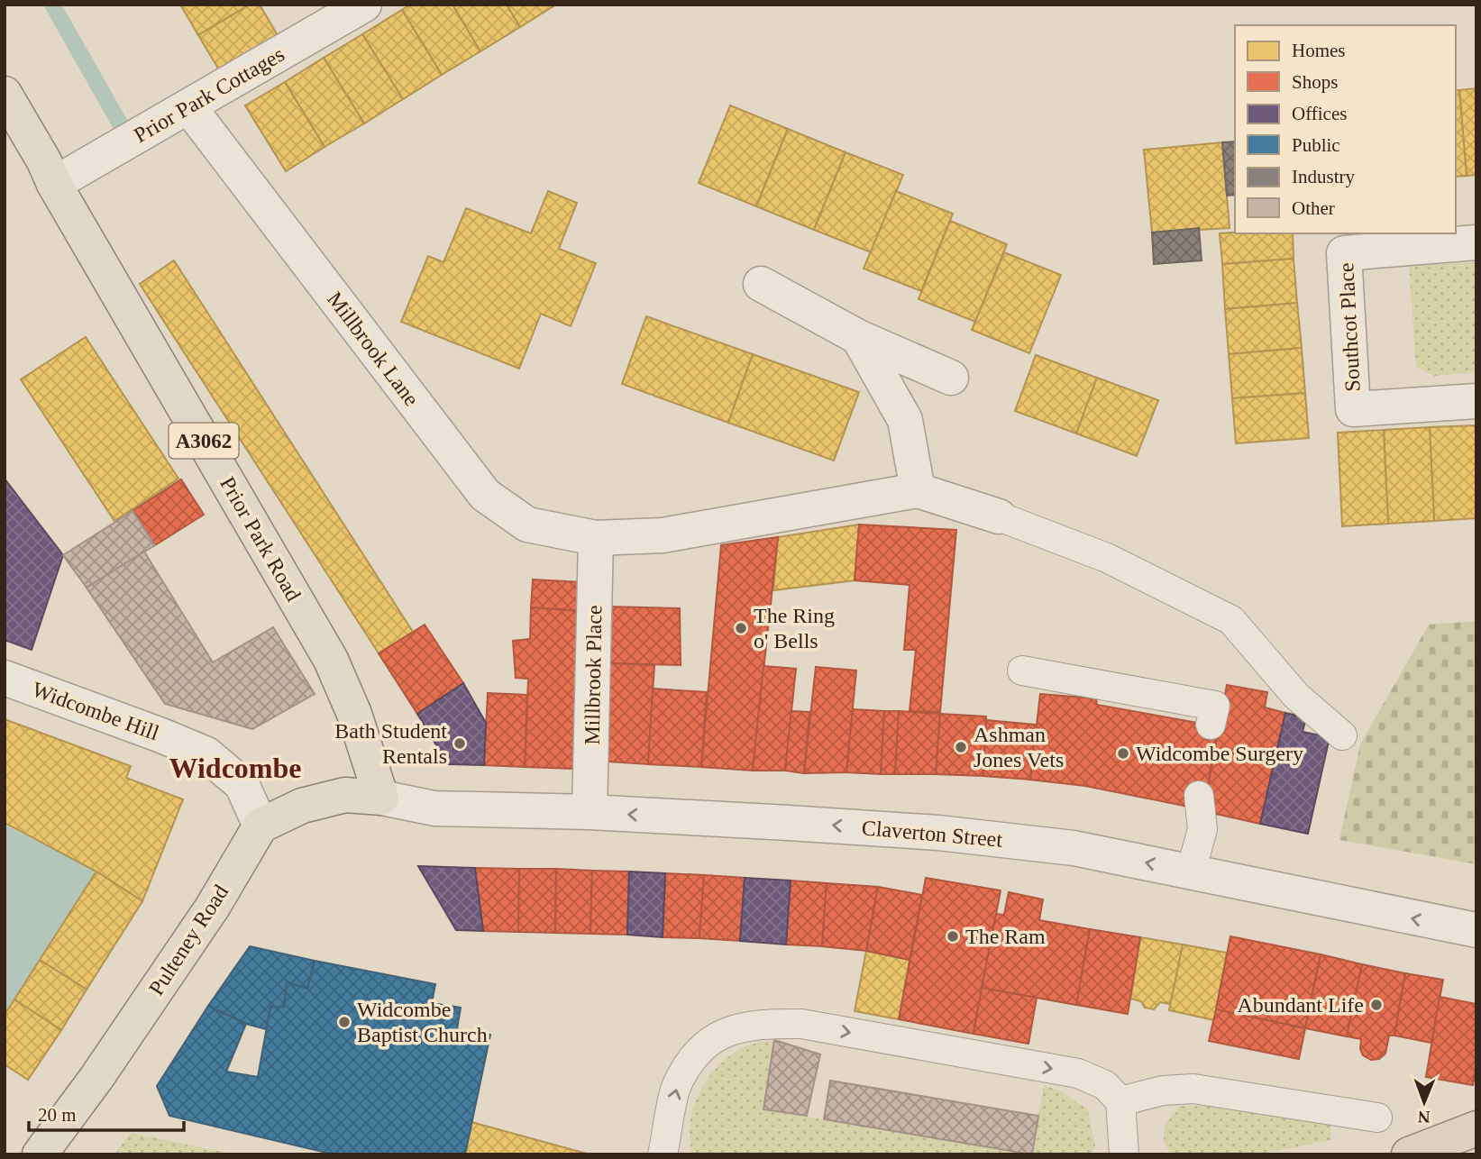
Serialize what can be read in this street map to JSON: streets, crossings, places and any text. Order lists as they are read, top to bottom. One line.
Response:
{"streets":{"main road":["A3062","Prior Park Road","Pulteney Road"],"street":["Prior Park Cottages","Southcot Place","Millbrook Lane","Millbrook Place","Widcombe Hill","Claverton Street"]},"crossings":[["Prior Park Cottages","Millbrook Lane"],["Prior Park Cottages","Prior Park Road"],["Millbrook Lane","Millbrook Place"],["Prior Park Road","Claverton Street"],["Millbrook Place","Claverton Street"],["Widcombe Hill","Pulteney Road"]],"one_way":["Claverton Street"],"districts":["Widcombe"],"places":["The Ring o' Bells","Bath Student Rentals","Ashman Jones Vets","Widcombe Surgery","The Ram","Abundant Life","Widcombe Baptist Church"],"legend":["Homes","Shops","Offices","Public","Industry","Other"],"scale_bar":"20 m","north":"bottom"}
